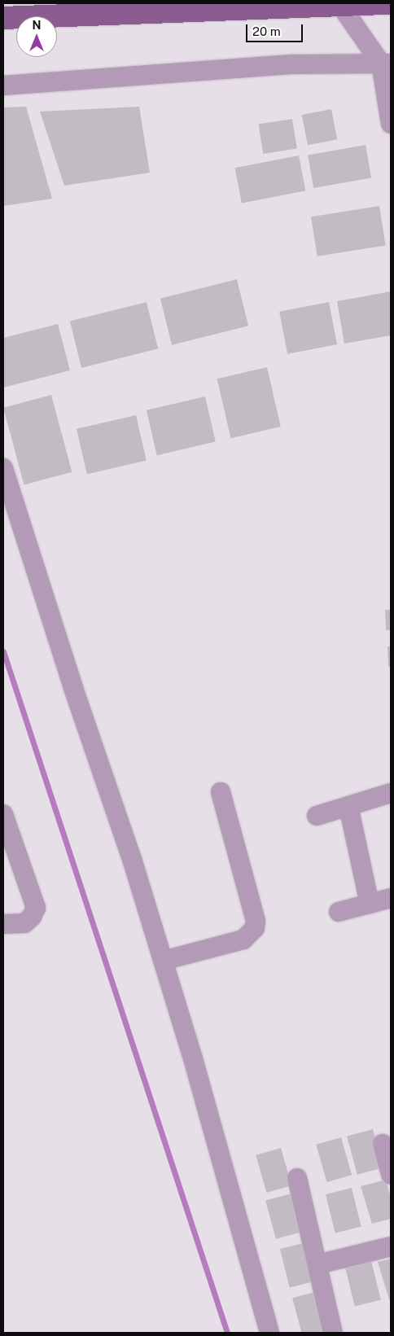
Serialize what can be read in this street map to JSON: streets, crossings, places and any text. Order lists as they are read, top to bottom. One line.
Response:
{"scale_bar":"20 m","north":"top"}
